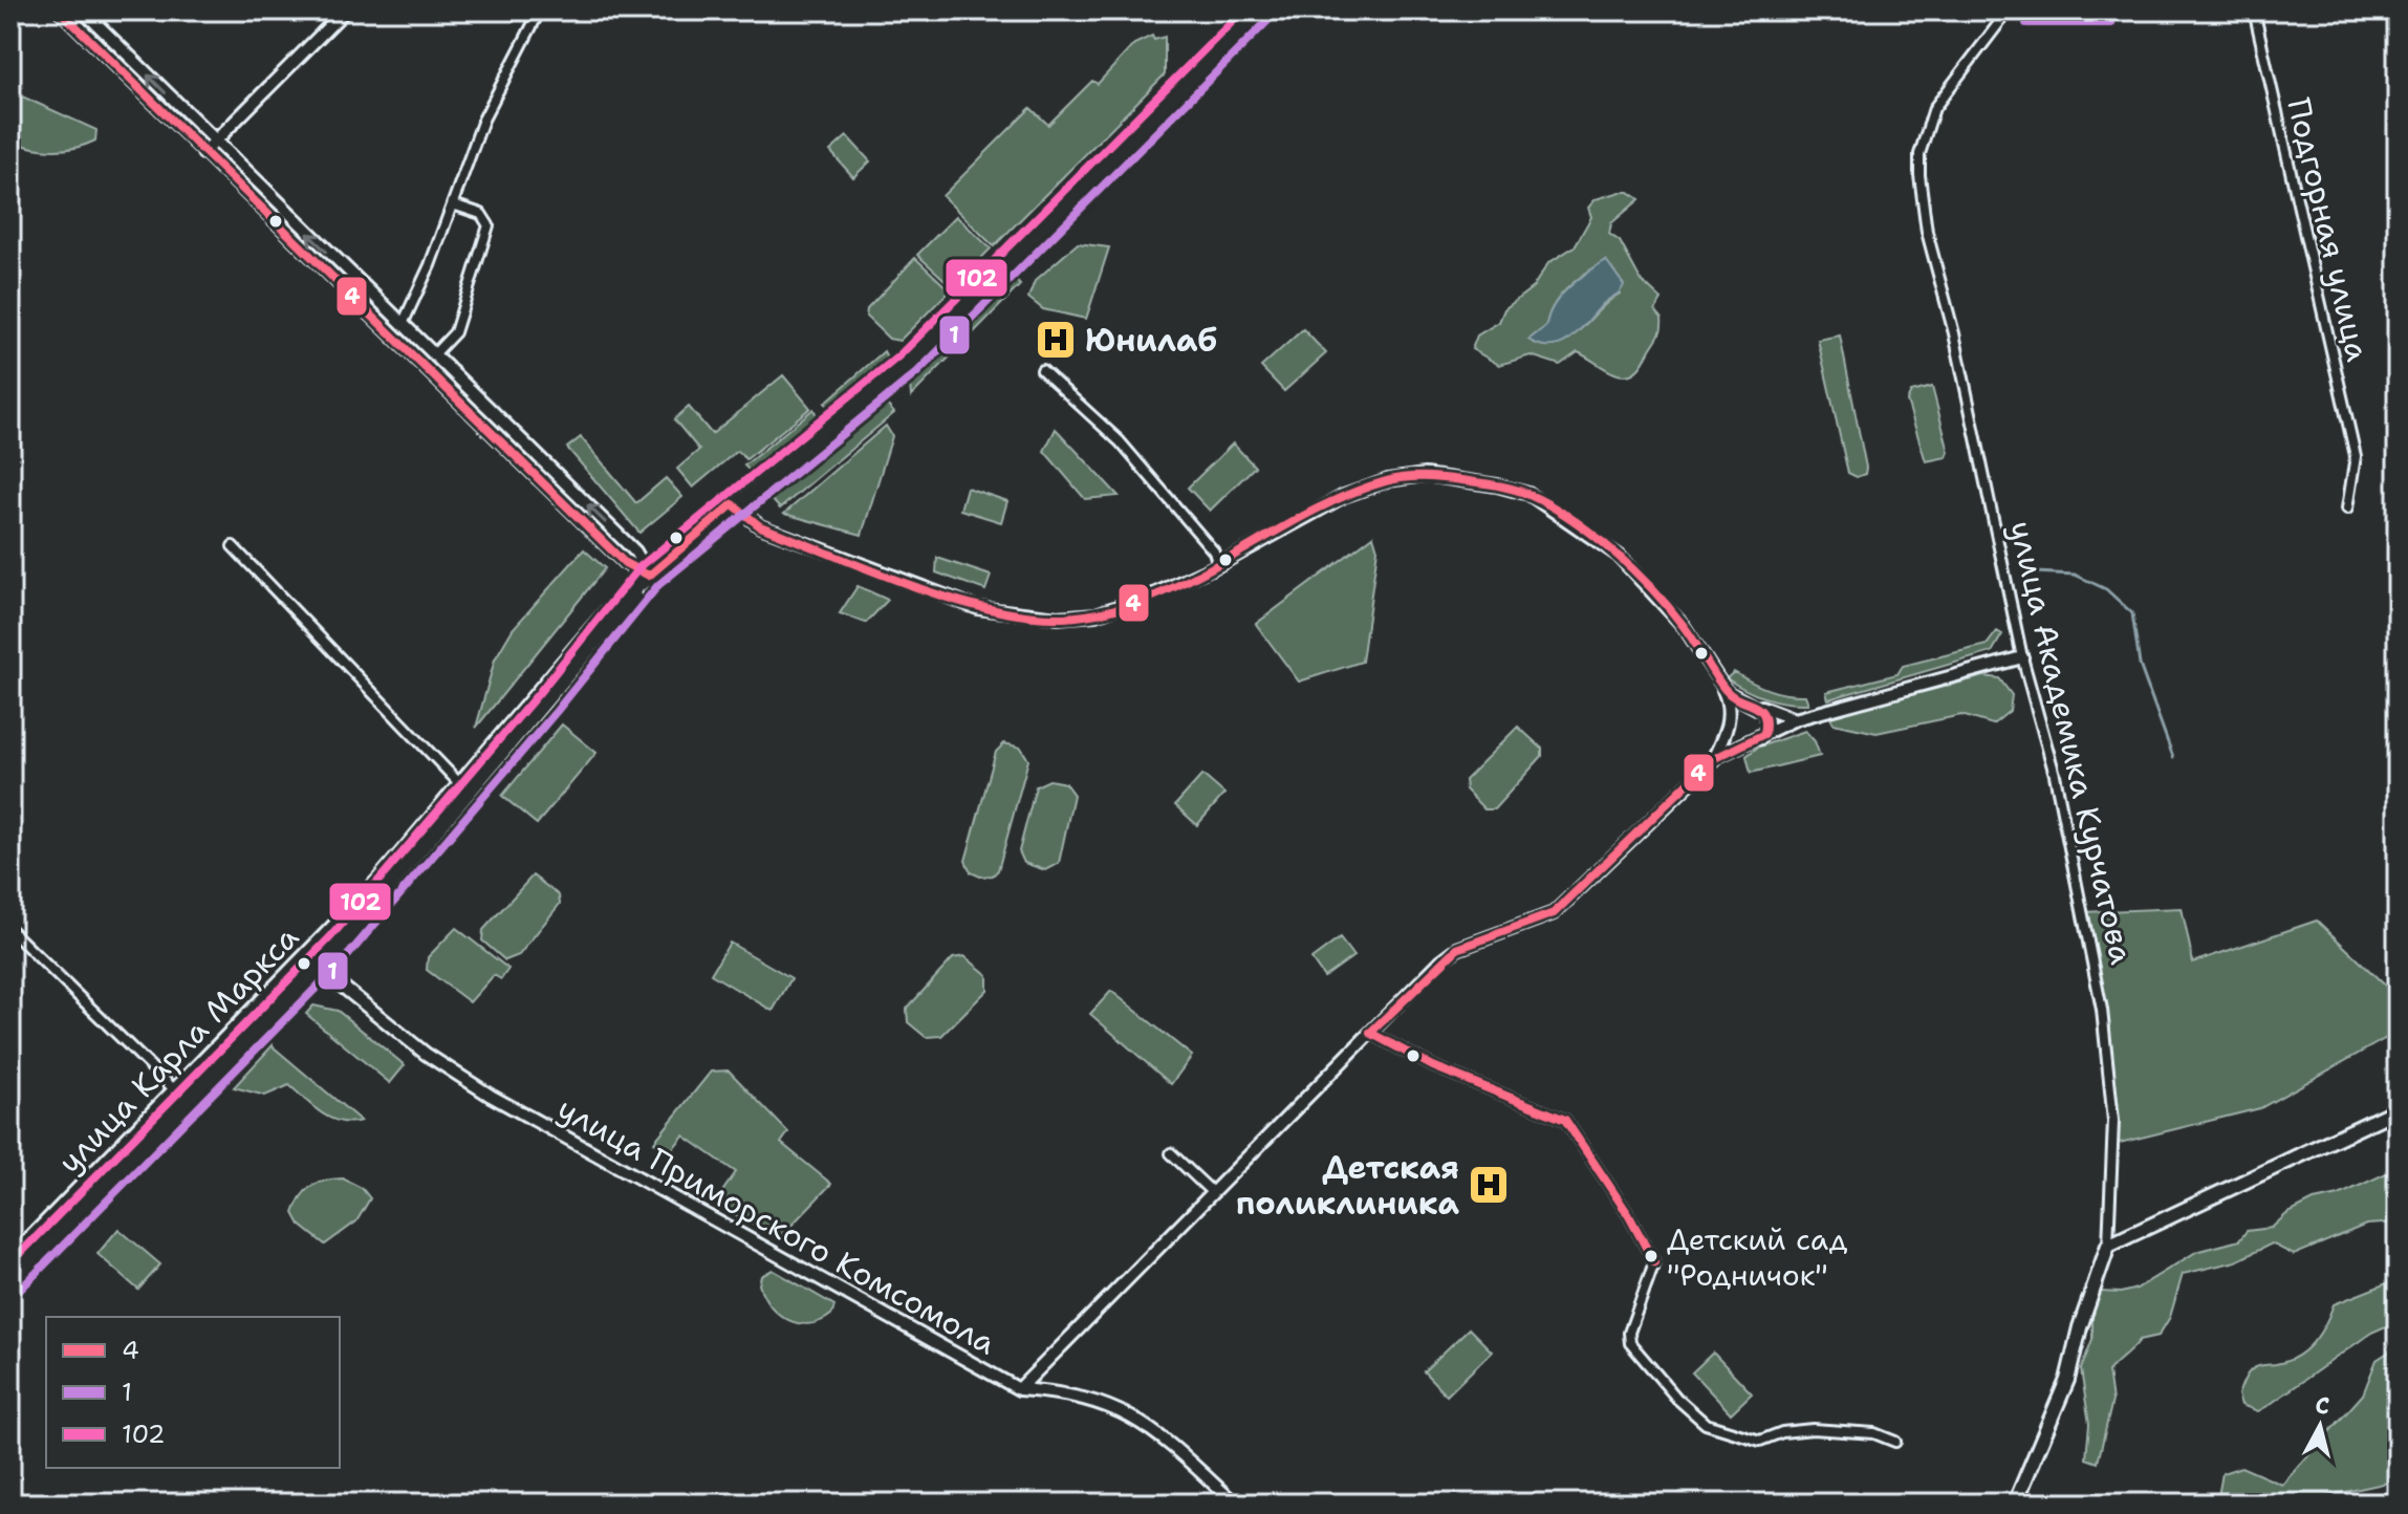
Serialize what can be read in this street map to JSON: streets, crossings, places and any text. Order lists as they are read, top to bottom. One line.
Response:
{"streets":{"main road":["улица Академика Курчатова","улица Карла Маркса"],"street":["Подгорная улица","улица Приморского Комсомола"]},"crossings":[["улица Карла Маркса","улица Приморского Комсомола"]],"places":{"hospital":["Юнилаб","Детская поликлиника"],"other":["Детский сад \"Родничок\""]},"lines":["transit line 4","transit line 102","transit line 1"],"legend":["4","1","102"],"north":"top"}
